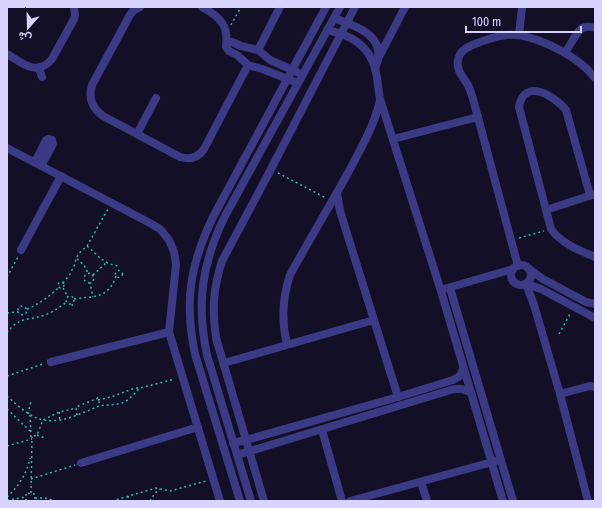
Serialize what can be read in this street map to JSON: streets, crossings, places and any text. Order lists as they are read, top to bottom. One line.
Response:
{"scale_bar":"100 m","north":"bottom"}
